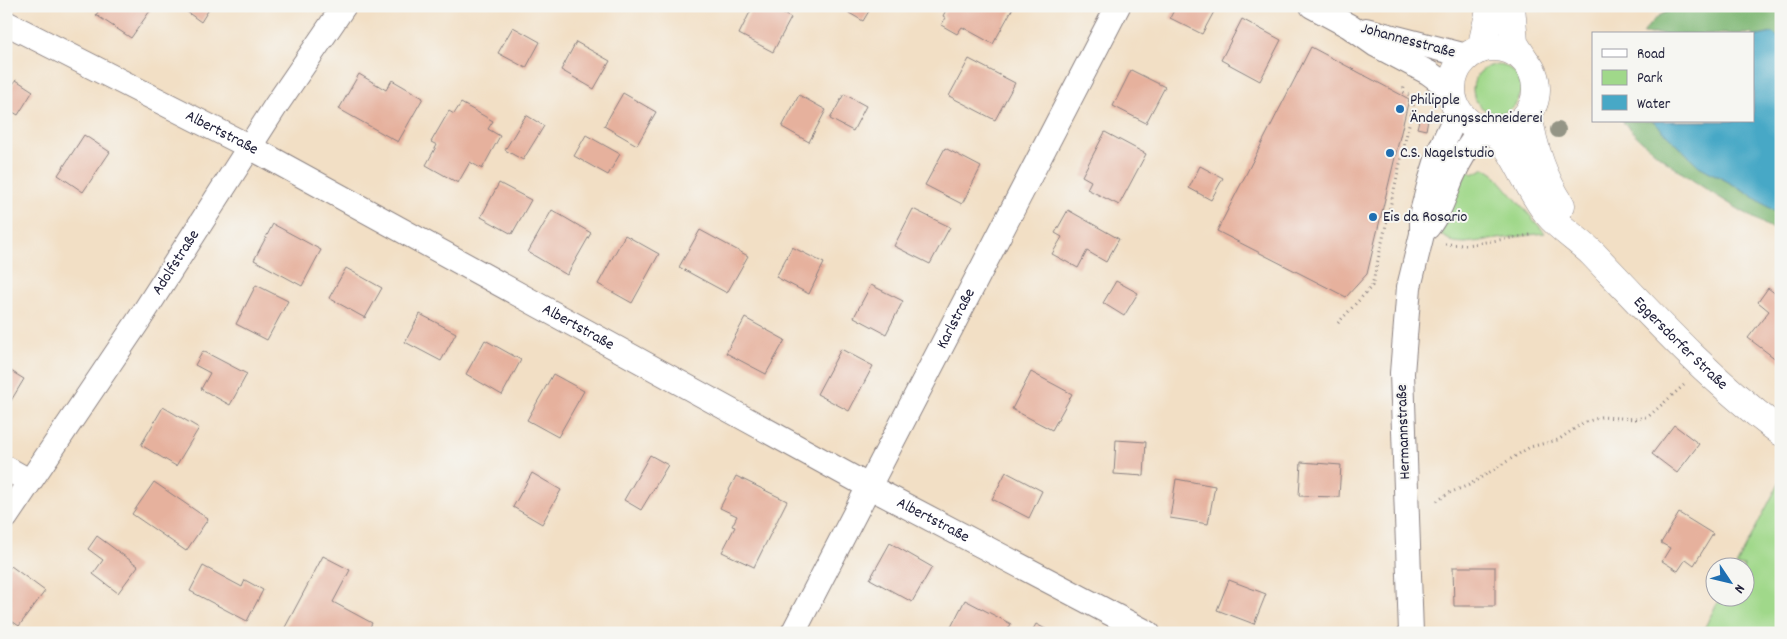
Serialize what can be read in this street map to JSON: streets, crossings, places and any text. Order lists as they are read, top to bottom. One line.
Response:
{"streets":{"street":["Johannesstraße","Albertstraße","Adolfstraße","Karlstraße","Eggersdorfer Straße","Hermannstraße"]},"crossings":[["Johannesstraße","Eggersdorfer Straße"],["Johannesstraße","Hermannstraße"],["Albertstraße","Adolfstraße"],["Albertstraße","Karlstraße"],["Eggersdorfer Straße","Hermannstraße"]],"places":["Philipple Änderungsschneiderei","C.S. Nagelstudio","Eis da Rosario"],"legend":["Road","Park","Water"],"north":"bottom right"}
